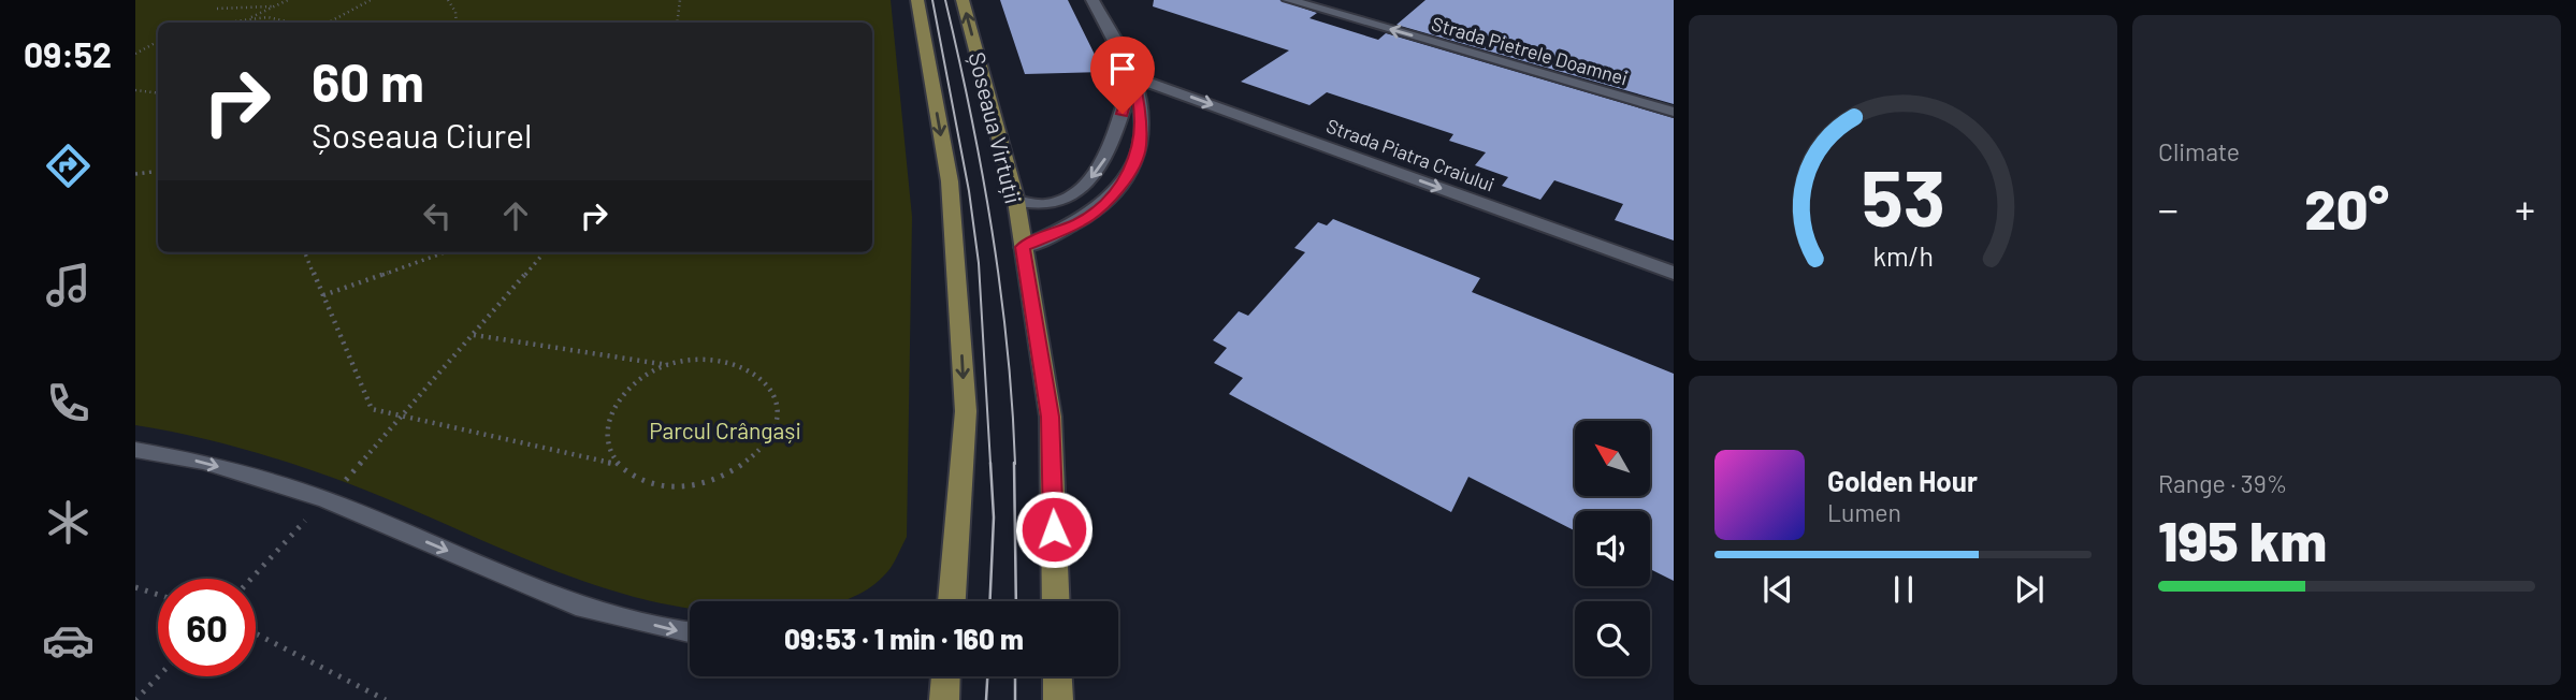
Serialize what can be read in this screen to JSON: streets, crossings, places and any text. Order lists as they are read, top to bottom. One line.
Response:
{"streets":{"main road":["Șoseaua Virtuții"],"street":["Strada Pietrele Doamnei","Strada Piatra Craiului"]},"one_way":["Strada Pietrele Doamnei","Strada Piatra Craiului"],"parks":["Parcul Crângași"],"north":"top left","page":{"tabs":"09:52","tile":["Climate",["Range · 39%","195 km"]],"turn":["60 m","Șoseaua Ciurel"],"heat":["−","20°","+"],"song":["Golden Hour","Lumen"],"limit":"60","trip":"09:53 · 1 min · 160 m","gauge":["53","km/h"]}}
